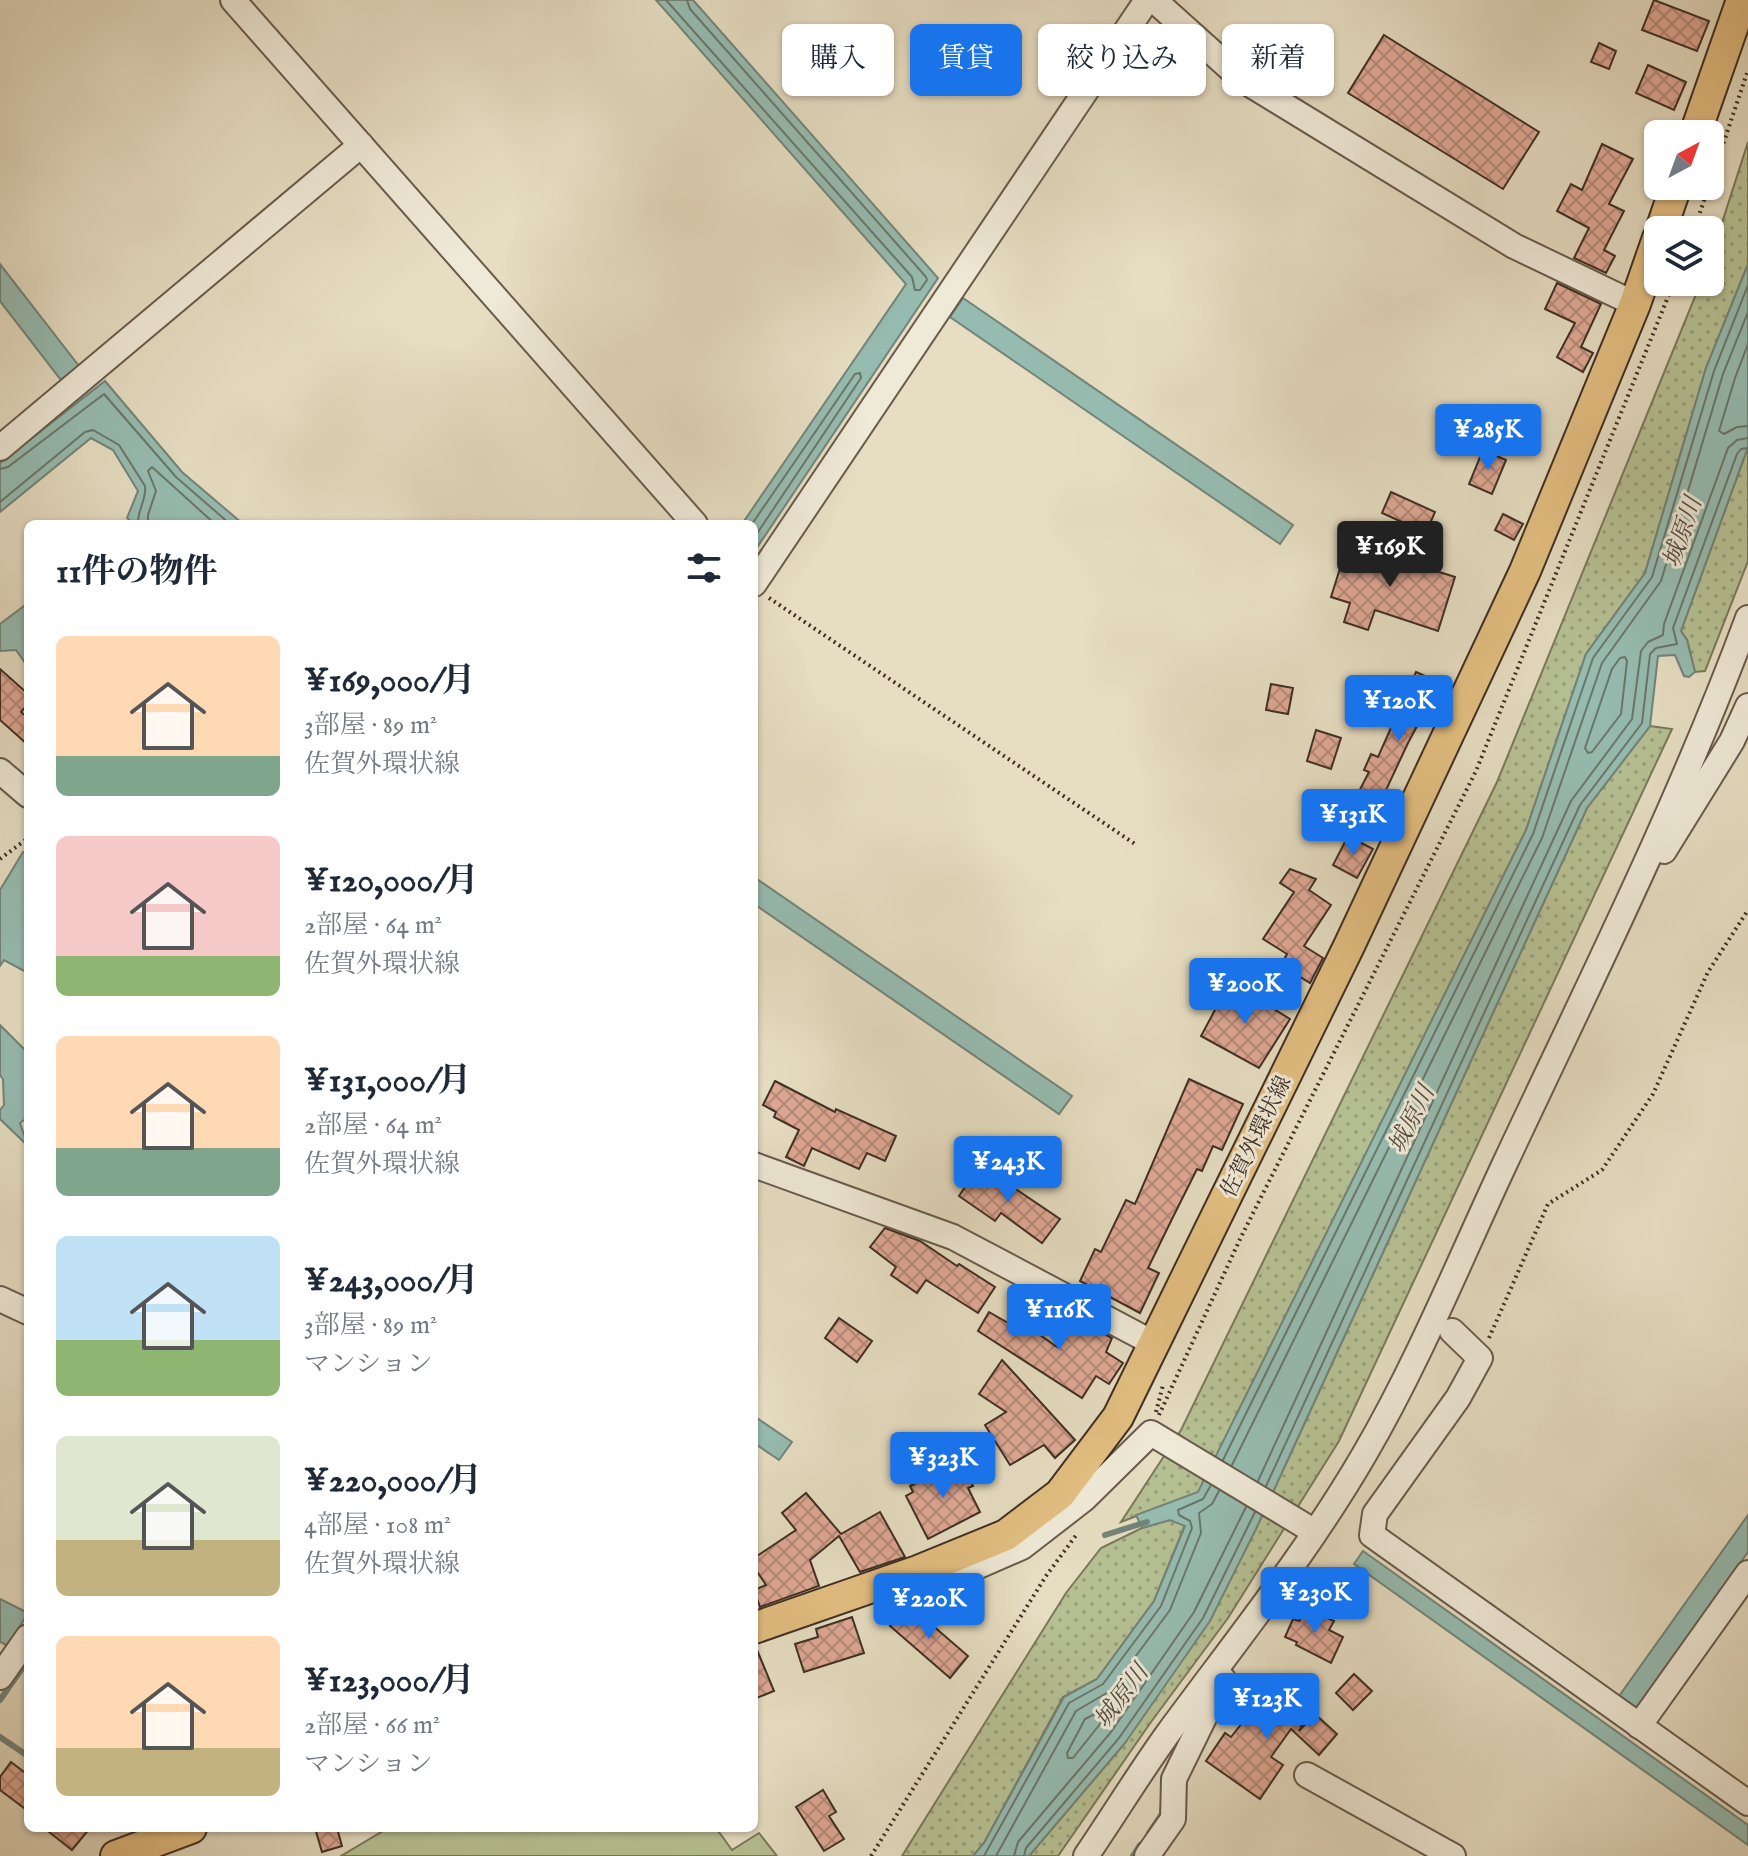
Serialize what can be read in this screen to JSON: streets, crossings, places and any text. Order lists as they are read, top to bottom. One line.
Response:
{"streets":{"main road":["佐賀外環状線"]},"water":["城原川"],"north":"top right","page":{"chip":["購入","賃貸","絞り込み","新着"],"price":["¥285K","¥169K","¥120K","¥131K","¥200K","¥243K","¥116K","¥323K","¥230K","¥220K","¥123K"],"heading":"11件の物件","list":[{"name":"¥169,000/月","note":"3部屋 · 89 m² · 佐賀外環状線"},{"name":"¥120,000/月","note":"2部屋 · 64 m² · 佐賀外環状線"},{"name":"¥131,000/月","note":"2部屋 · 64 m² · 佐賀外環状線"},{"name":"¥243,000/月","note":"3部屋 · 89 m² · マンション"},{"name":"¥220,000/月","note":"4部屋 · 108 m² · 佐賀外環状線"},{"name":"¥123,000/月","note":"2部屋 · 66 m² · マンション"}]}}
